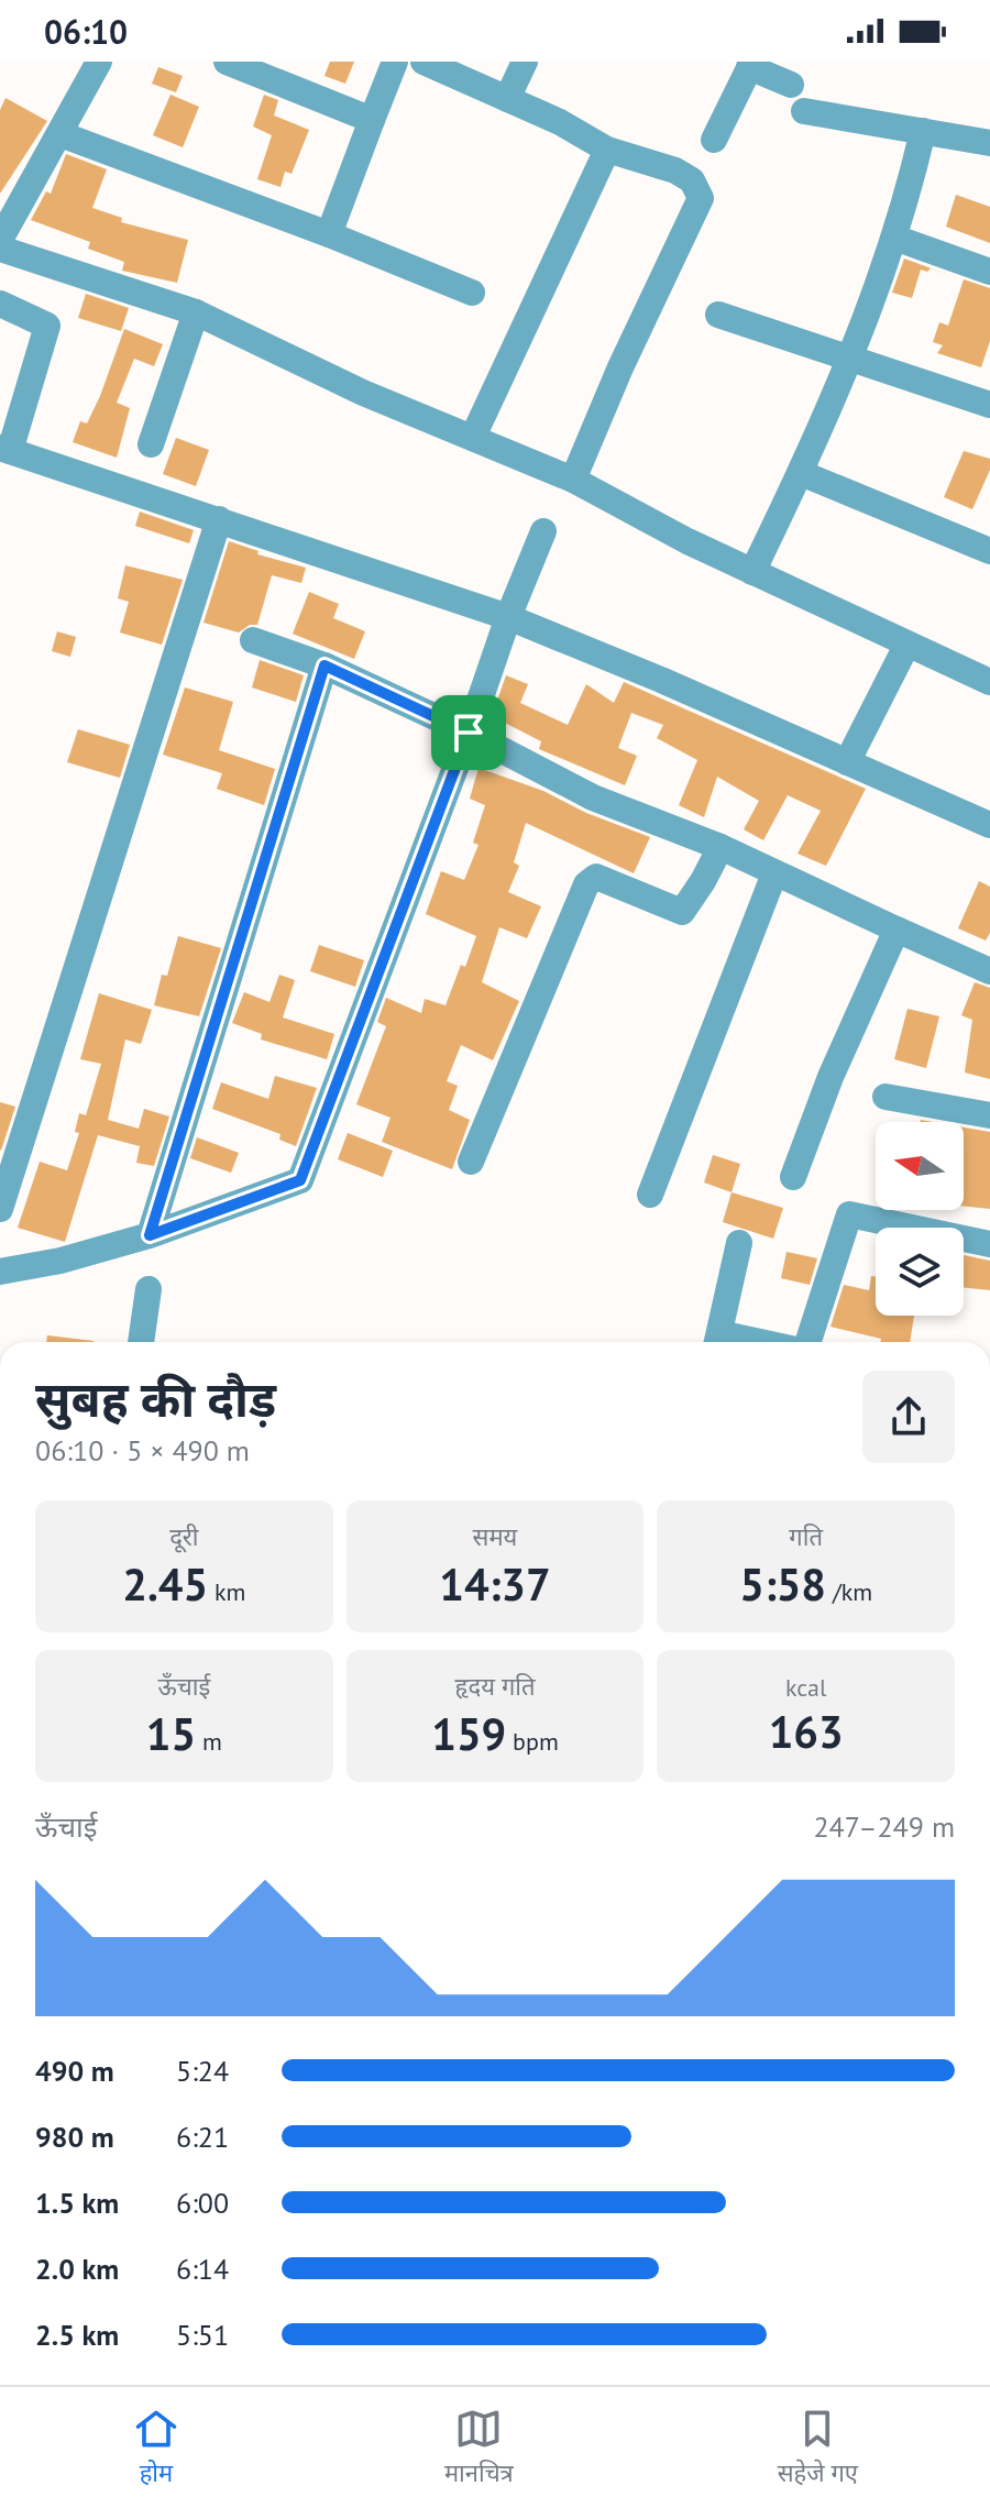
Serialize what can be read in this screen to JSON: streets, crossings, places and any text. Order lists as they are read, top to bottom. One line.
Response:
{"north":"left","page":{"status":"06:10","heading":["सुबह की दौड़","06:10 · 5 × 490 m"],"stats":[["दूरी","2.45 km"],["समय","14:37"],["गति","5:58 /km"],["ऊँचाई","15 m"],["हृदय गति","159 bpm"],["kcal","163"]],"chart":["ऊँचाई","247–249 m"],"list":[{"name":"490 m","note":"5:24"},{"name":"980 m","note":"6:21"},{"name":"1.5 km","note":"6:00"},{"name":"2.0 km","note":"6:14"},{"name":"2.5 km","note":"5:51"}],"tabs":["होम","मानचित्र","सहेजे गए"]}}
